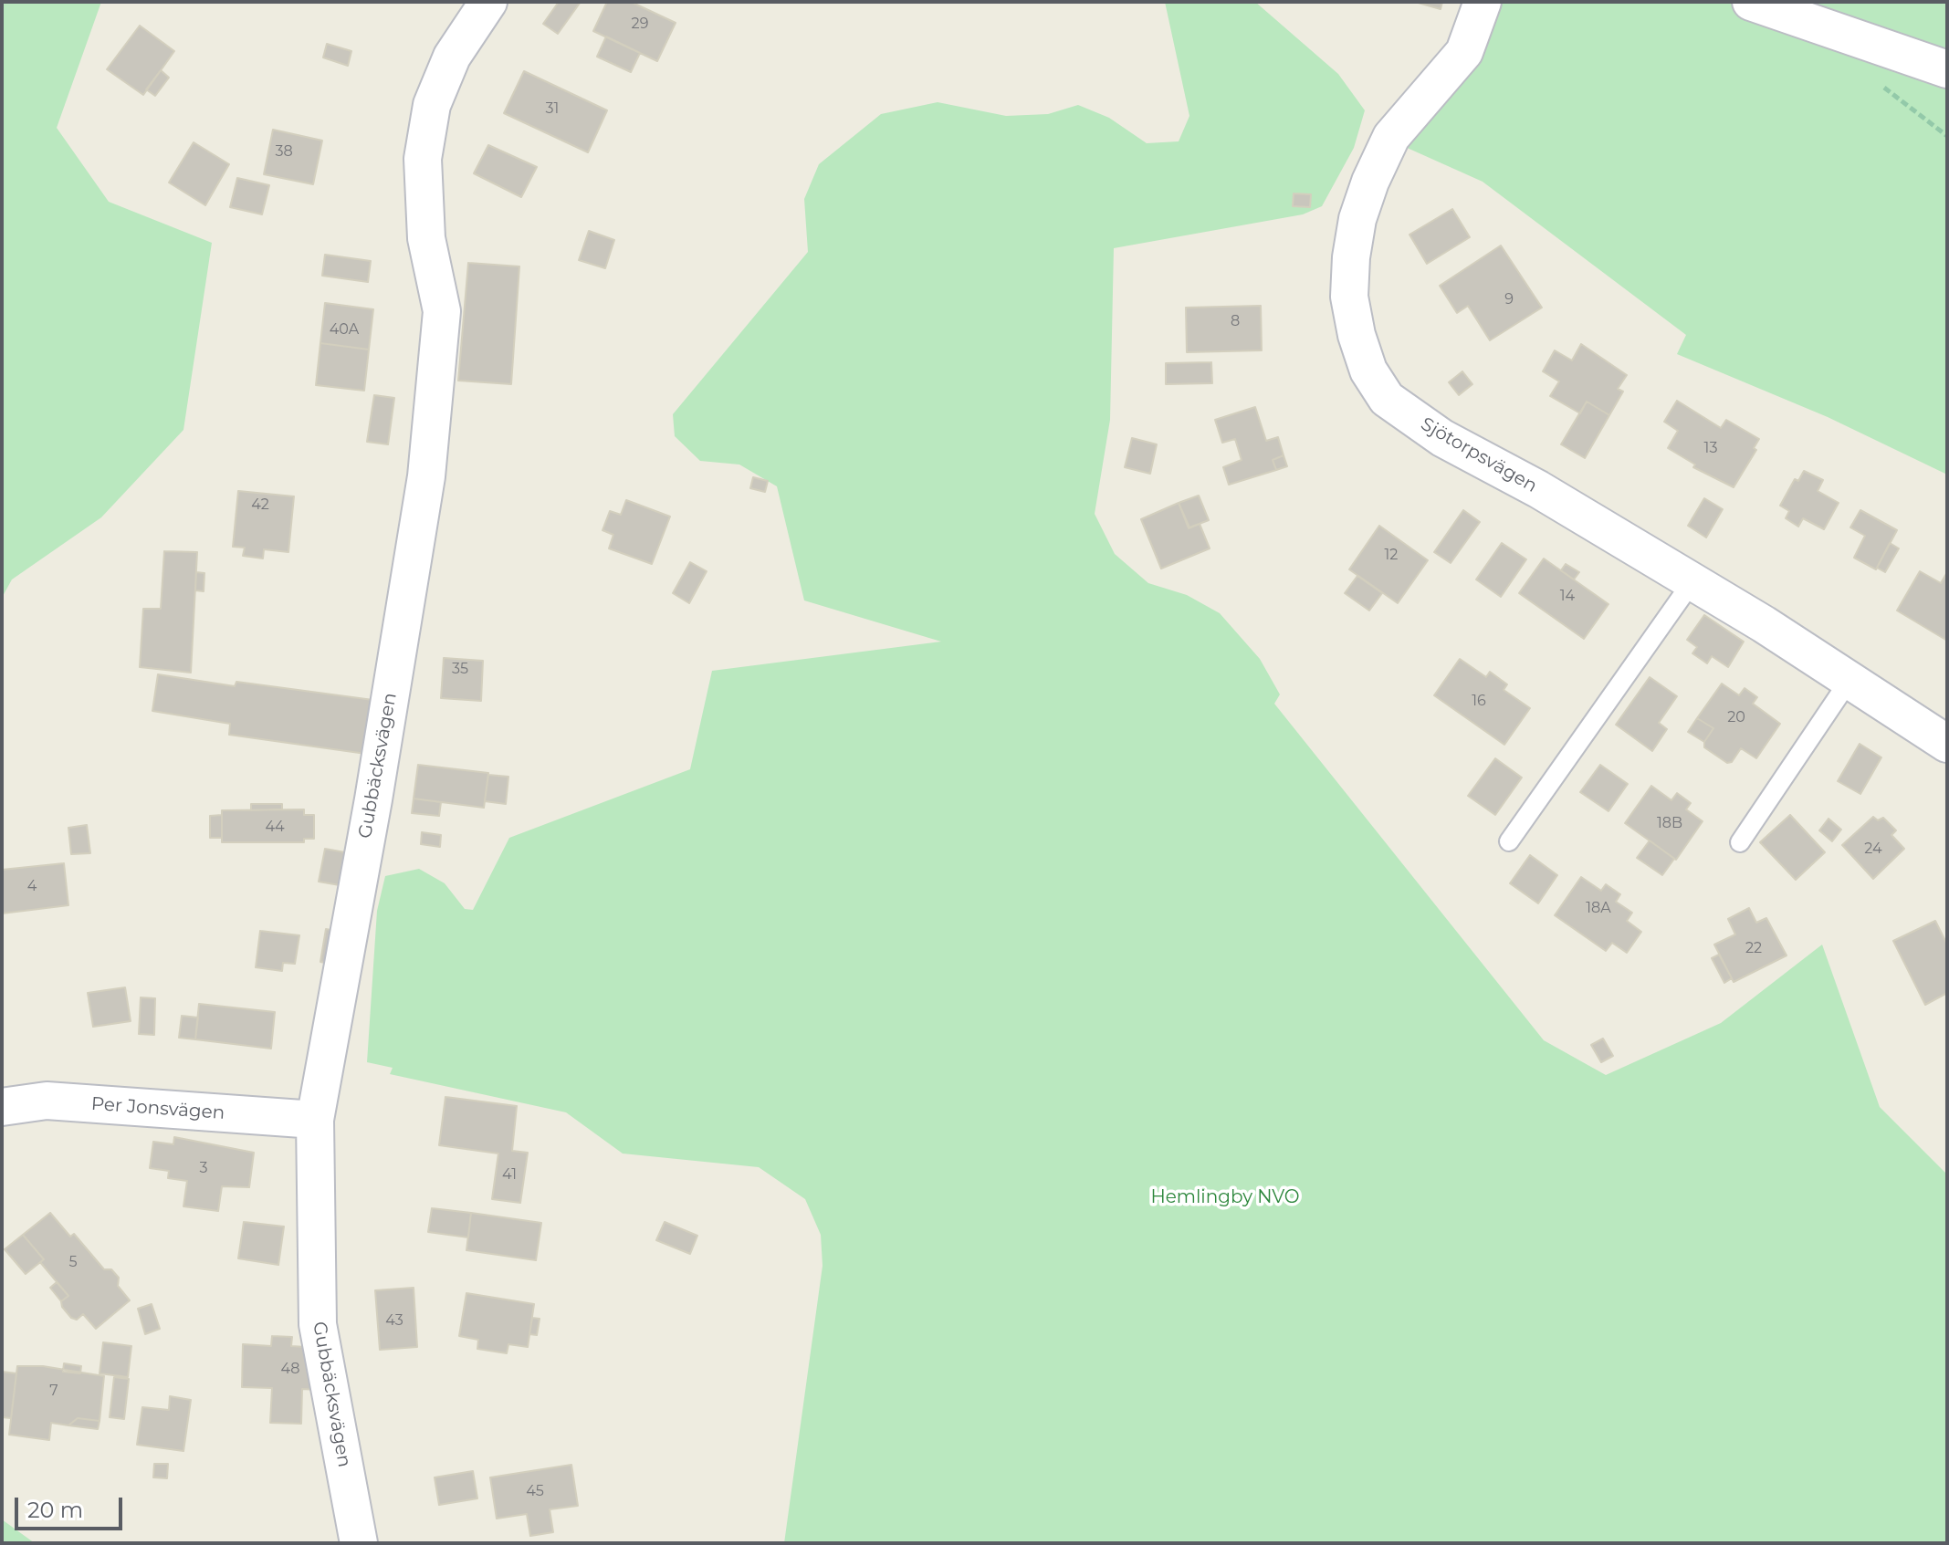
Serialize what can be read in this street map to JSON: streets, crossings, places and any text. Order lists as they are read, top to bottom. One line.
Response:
{"streets":{"street":["Sjötorpsvägen","Gubbäcksvägen","Per Jonsvägen"]},"crossings":[["Gubbäcksvägen","Per Jonsvägen"]],"parks":["Hemlingby NVO"],"house_numbers":["29","31","38","9","8","40A","13","42","12","14","35","16","20","18B","44","24","4","18A","22","3","41","5","43","48","7","45"],"scale_bar":"20 m"}
